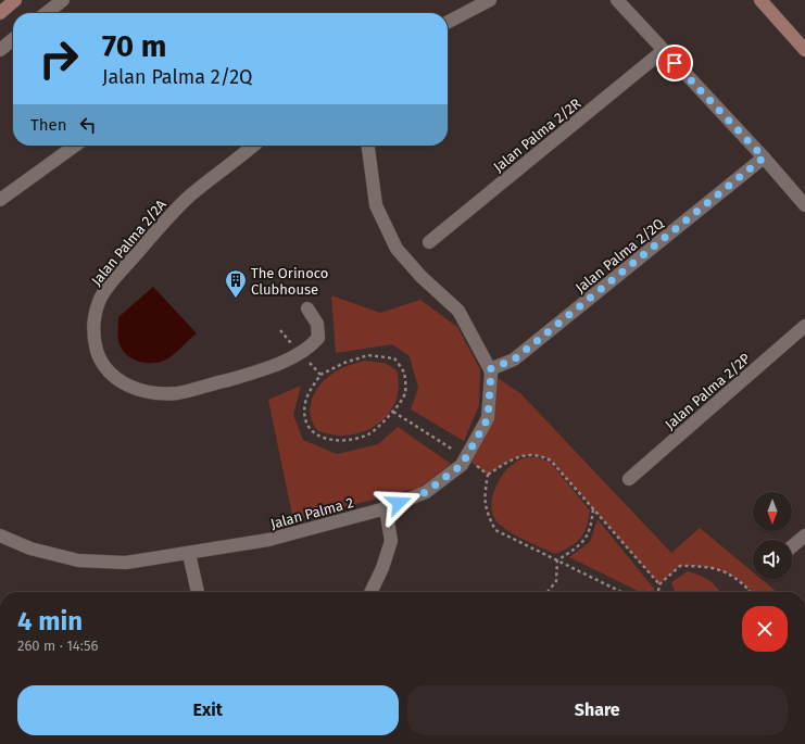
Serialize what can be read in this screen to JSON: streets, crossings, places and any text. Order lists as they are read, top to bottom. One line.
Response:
{"streets":{"street":["Jalan Palma 2/2R","Jalan Palma 2/2A","Jalan Palma 2/2Q","Jalan Palma 2/2P","Jalan Palma 2"]},"crossings":[["Jalan Palma 2/2Q","Jalan Palma 2"]],"places":{"building":["The Orinoco Clubhouse"]},"north":"bottom","page":{"turn":["70 m","Jalan Palma 2/2Q"],"then":"Then","heading":["4 min","260 m · 14:56"],"buttons":["Exit","Share"]}}
